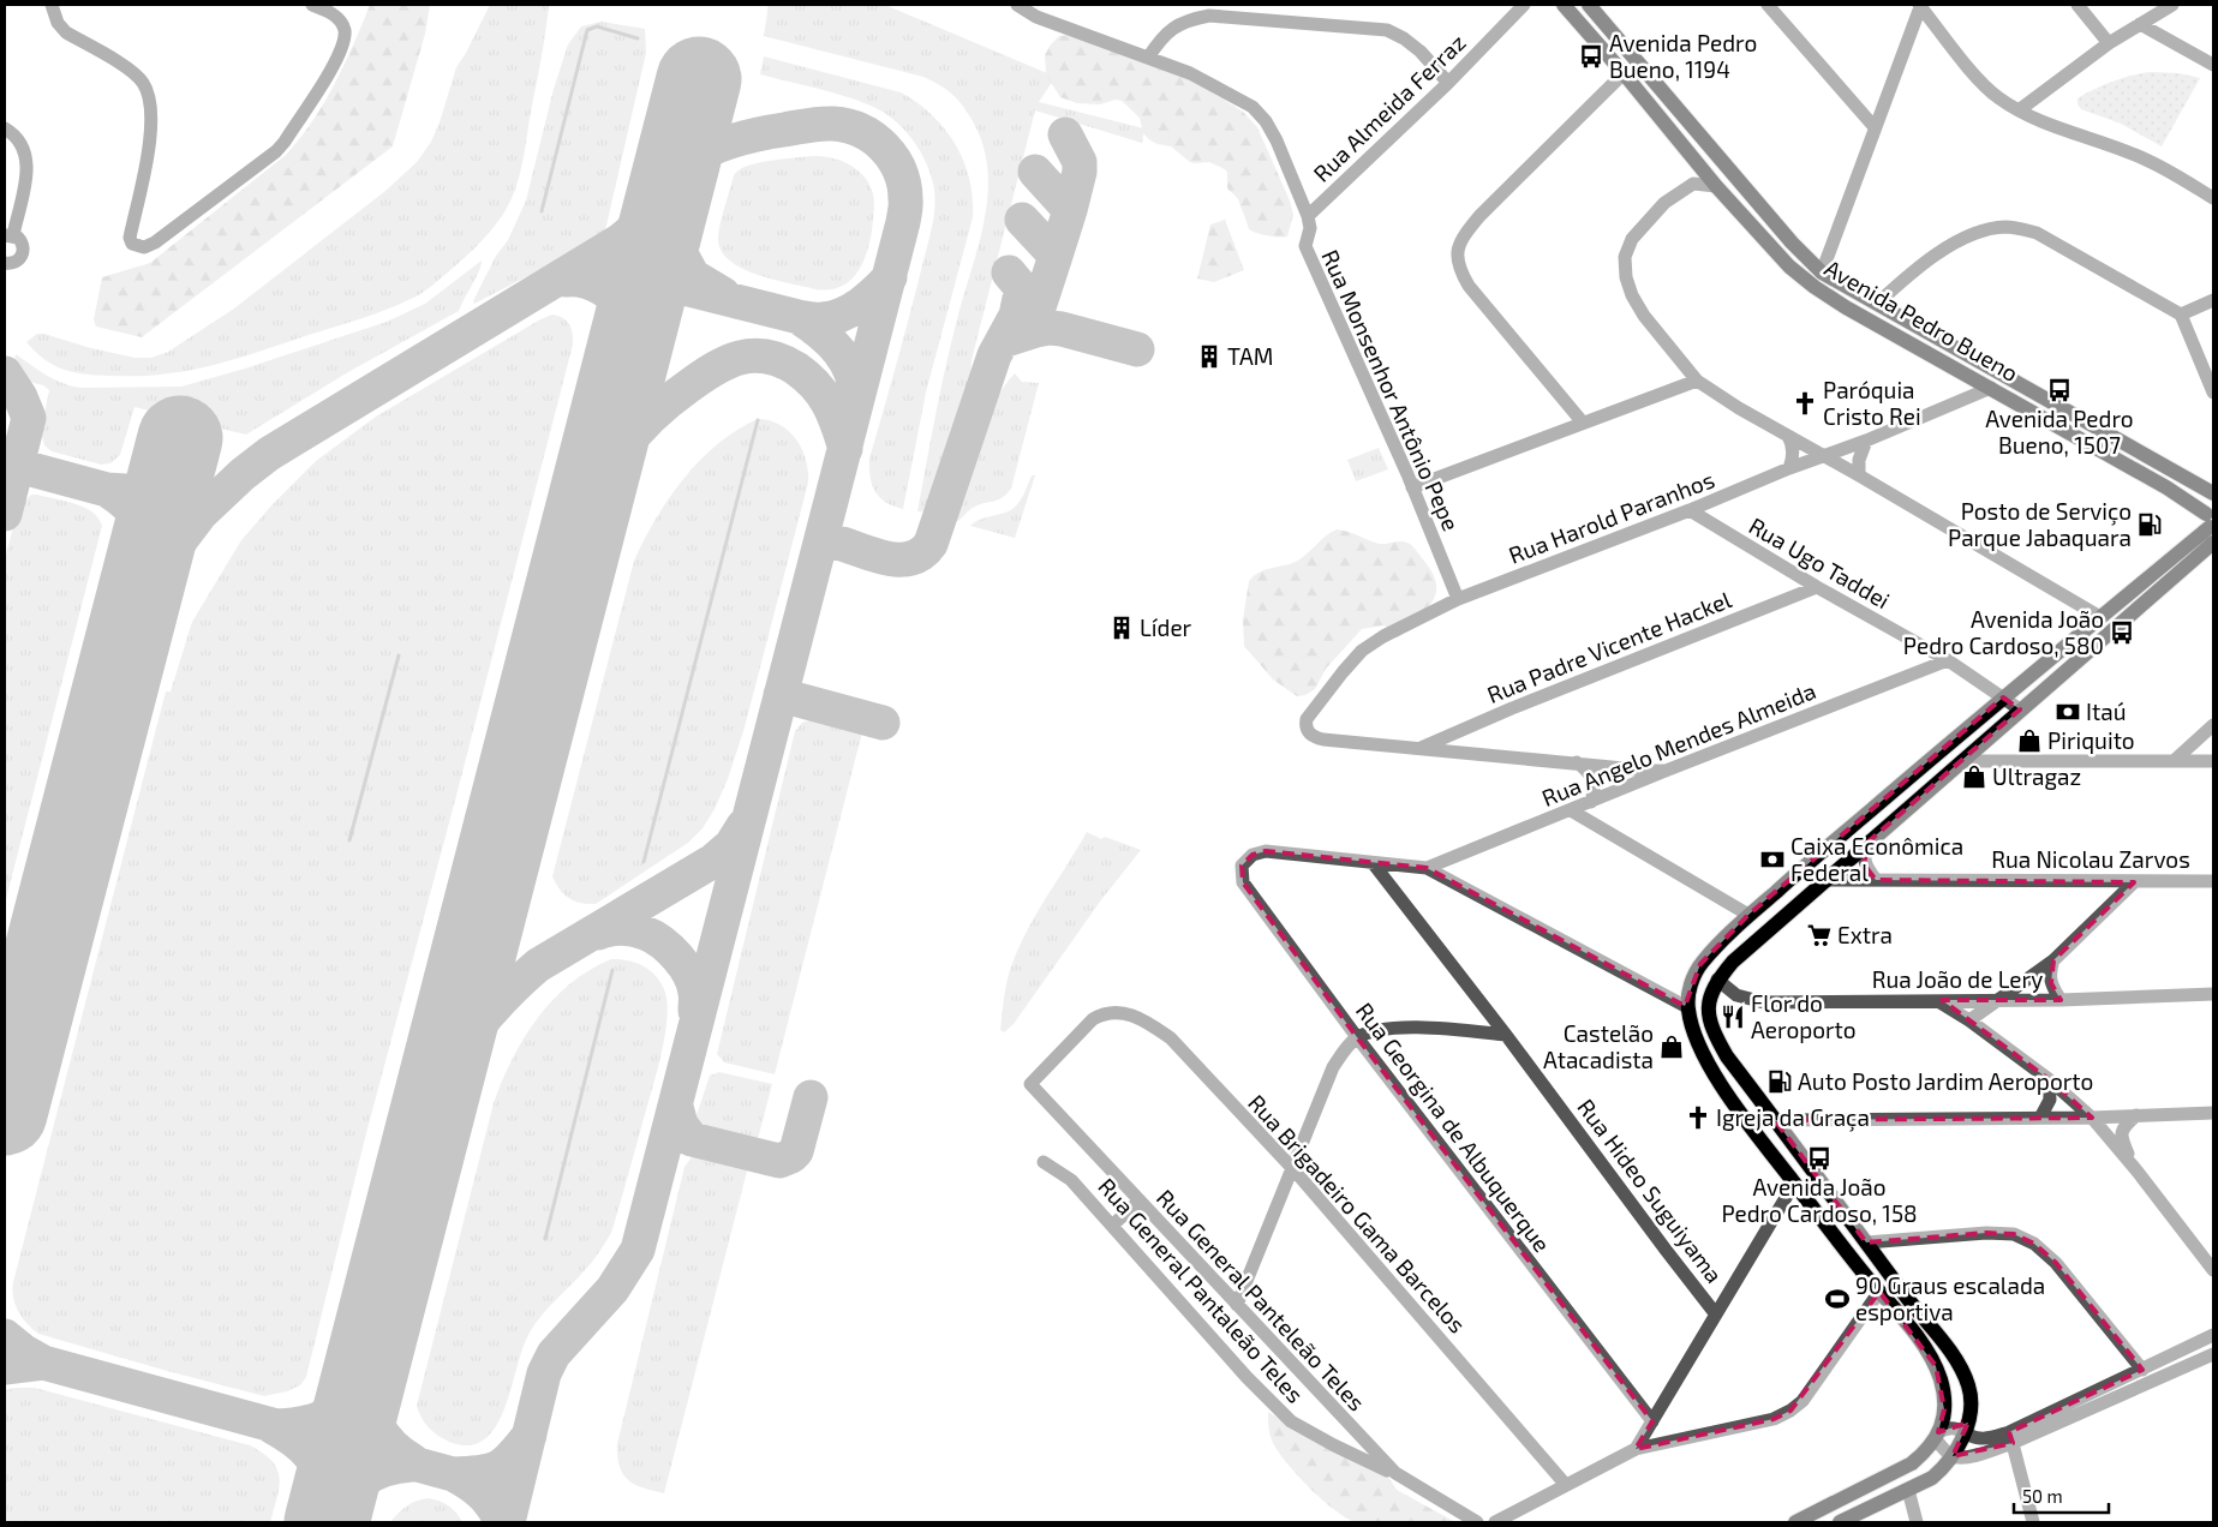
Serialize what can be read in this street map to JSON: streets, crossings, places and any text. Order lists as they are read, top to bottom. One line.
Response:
{"streets":{"main road":["Avenida Pedro Bueno"],"street":["Rua Almeida Ferraz","Rua Monsenhor Antônio Pepe","Rua Harold Paranhos","Rua Ugo Taddei","Rua Padre Vicente Hackel","Rua Angelo Mendes Almeida","Rua Nicolau Zarvos","Rua João de Lery","Rua Georgina de Albuquerque","Rua Hideo Suguiyama","Rua Brigadeiro Gama Barcelos","Rua General Pantaleão Teles","Rua General Panteleão Teles"]},"crossings":[["Rua Almeida Ferraz","Rua Monsenhor Antônio Pepe"],["Avenida Pedro Bueno","Rua Harold Paranhos"],["Rua Monsenhor Antônio Pepe","Rua Harold Paranhos"],["Rua Harold Paranhos","Rua Ugo Taddei"],["Rua Harold Paranhos","Rua Padre Vicente Hackel"],["Rua Ugo Taddei","Rua Padre Vicente Hackel"],["Rua Ugo Taddei","Rua Angelo Mendes Almeida"],["Rua Georgina de Albuquerque","Rua Hideo Suguiyama"],["Rua Brigadeiro Gama Barcelos","Rua General Panteleão Teles"],["Rua General Pantaleão Teles","Rua General Panteleão Teles"]],"places":{"bus stop":["Avenida Pedro Bueno, 1194","Avenida Pedro Bueno, 1507","Avenida João Pedro Cardoso, 580","Avenida João Pedro Cardoso, 158"],"building":["TAM","Líder"],"church":["Paróquia Cristo Rei","Igreja da Graça"],"fuel station":["Posto de Serviço Parque Jabaquara","Auto Posto Jardim Aeroporto"],"bank":["Itaú","Caixa Econômica Federal"],"shop":["Piriquito","Ultragaz","Castelão Atacadista"],"supermarket":["Extra"],"restaurant":["Flor do Aeroporto"],"sports":["90 Graus escalada esportiva"]},"scale_bar":"50 m"}
